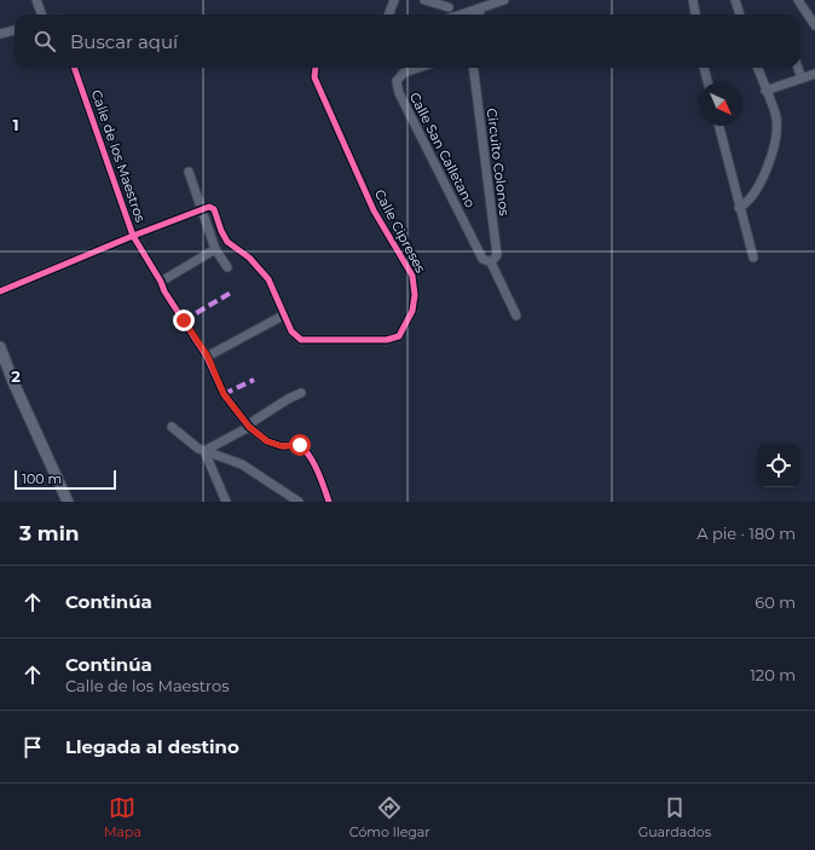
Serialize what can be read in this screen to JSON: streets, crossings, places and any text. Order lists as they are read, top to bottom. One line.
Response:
{"streets":{"street":["Calle San Calletano","Calle de los Maestros","Circuito Colonos","Calle Cipreses"]},"crossings":[["Calle San Calletano","Circuito Colonos"]],"scale_bar":"100 m","north":"bottom right","page":{"search":"Buscar aquí","scale":"100 m","heading":["3 min","A pie · 180 m"],"list":[["Continúa","60 m"],["Continúa","Calle de los Maestros","120 m"],"Llegada al destino"],"nav":["Mapa","Cómo llegar","Guardados"]},"grid":{"rows":["1","2"]}}
